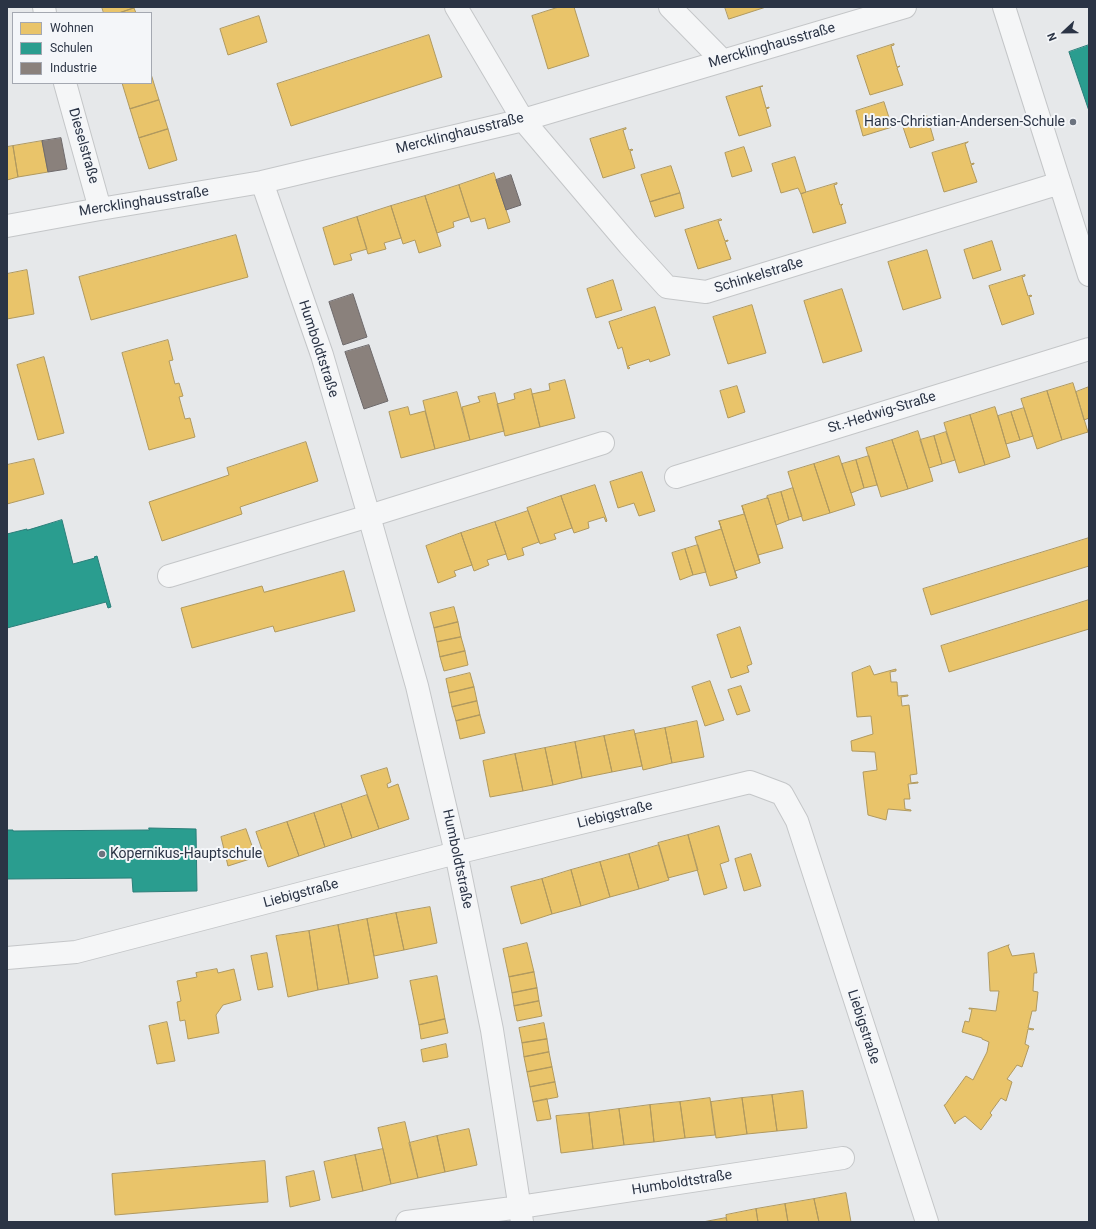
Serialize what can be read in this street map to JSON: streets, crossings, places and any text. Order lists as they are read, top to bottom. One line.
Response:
{"streets":{"street":["Mercklinghausstraße","Dieselstraße","Schinkelstraße","Humboldtstraße","St.-Hedwig-Straße","Liebigstraße"]},"crossings":[["Mercklinghausstraße","Dieselstraße"],["Mercklinghausstraße","Schinkelstraße"],["Mercklinghausstraße","Humboldtstraße"],["Humboldtstraße","Liebigstraße"]],"places":["Hans-Christian-Andersen-Schule","Kopernikus-Hauptschule"],"legend":["Wohnen","Schulen","Industrie"],"north":"left"}
